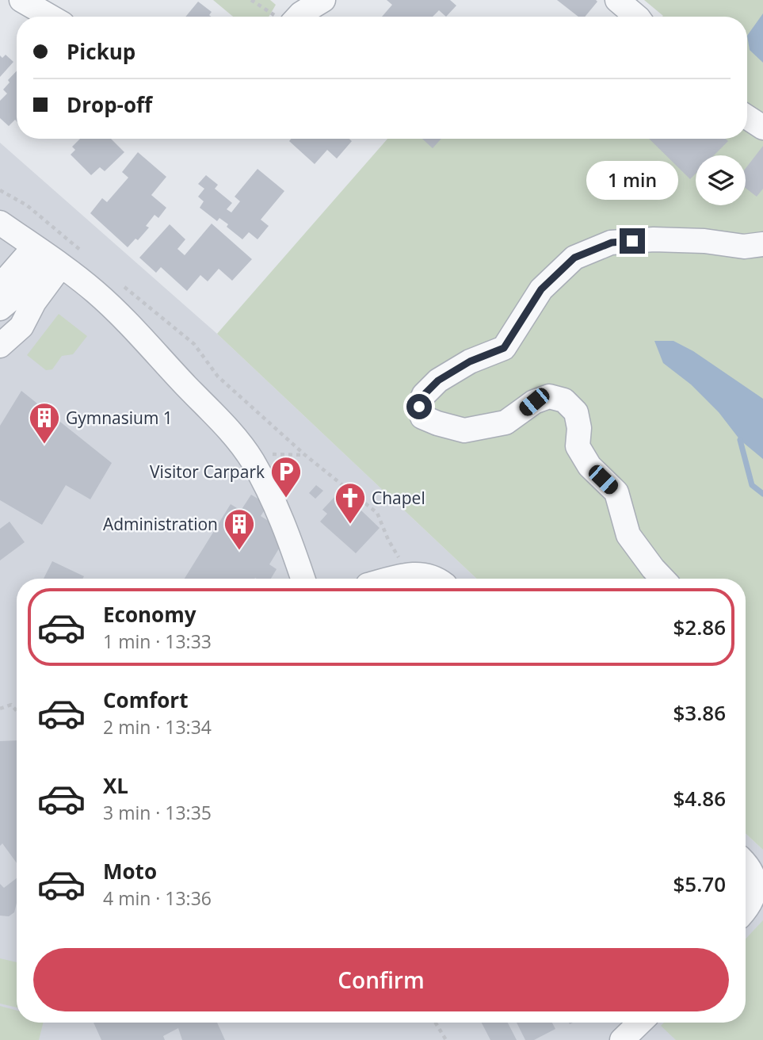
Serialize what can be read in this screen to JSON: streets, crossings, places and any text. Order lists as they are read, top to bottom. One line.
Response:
{"places":{"building":["Gymnasium 1","Administration"],"parking":["Visitor Carpark"],"church":["Chapel"]},"page":{"banner":["Pickup","Drop-off"],"bubble":"1 min","list":[{"name":"Economy","note":"1 min · 13:33","value":"$2.86"},{"name":"Comfort","note":"2 min · 13:34","value":"$3.86"},{"name":"XL","note":"3 min · 13:35","value":"$4.86"},{"name":"Moto","note":"4 min · 13:36","value":"$5.70"}],"buttons":"Confirm"}}
